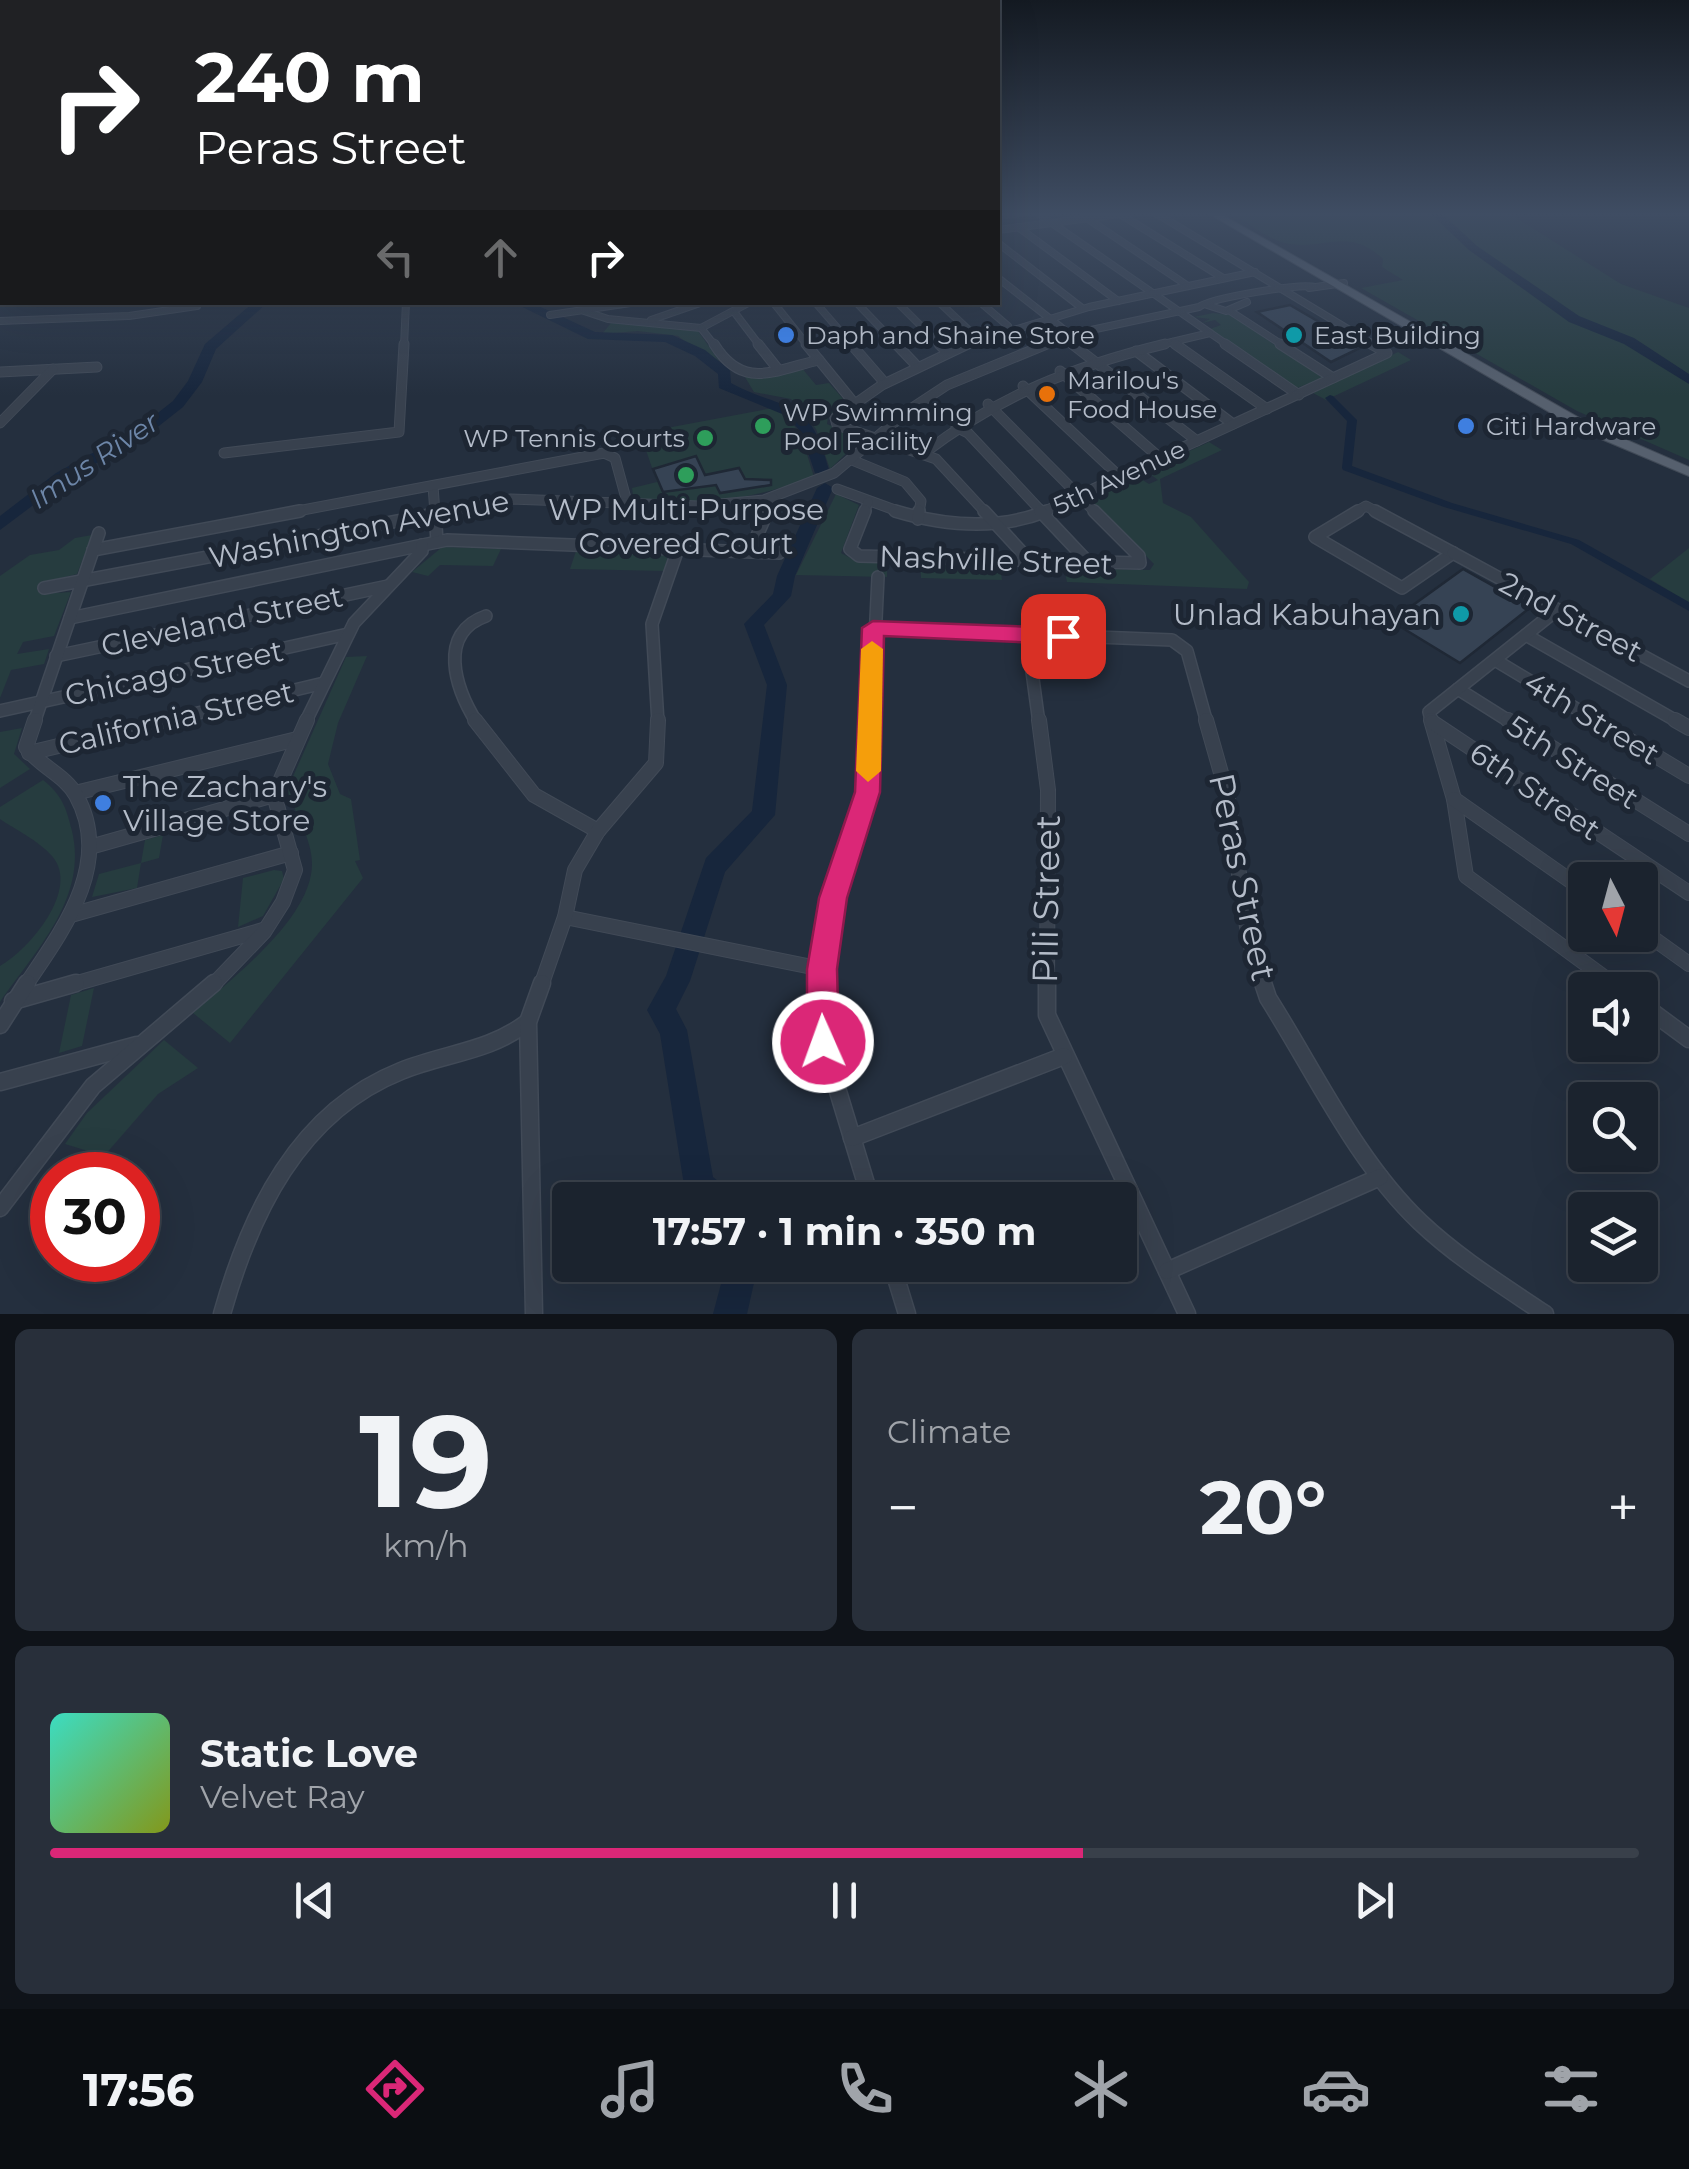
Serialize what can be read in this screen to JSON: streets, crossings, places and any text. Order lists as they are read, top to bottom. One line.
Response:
{"streets":{"street":["5th Avenue","Washington Avenue","Nashville Street","2nd Street","Cleveland Street","Chicago Street","California Street","4th Street","5th Street","6th Street","Peras Street","Pili Street"]},"crossings":[["5th Avenue","Nashville Street"],["Peras Street","Pili Street"]],"water":["Imus River"],"places":["Daph and Shaine Store","East Building","Marilou's Food House","WP Swimming Pool Facility","Citi Hardware","WP Tennis Courts","WP Multi-Purpose Covered Court","Unlad Kabuhayan","The Zachary's Village Store"],"north":"bottom","page":{"turn":["240 m","Peras Street"],"limit":"30","trip":"17:57 · 1 min · 350 m","tile":[["19","km/h"],"Climate"],"heat":["−","20°","+"],"song":["Static Love","Velvet Ray"],"tabs":"17:56"}}
